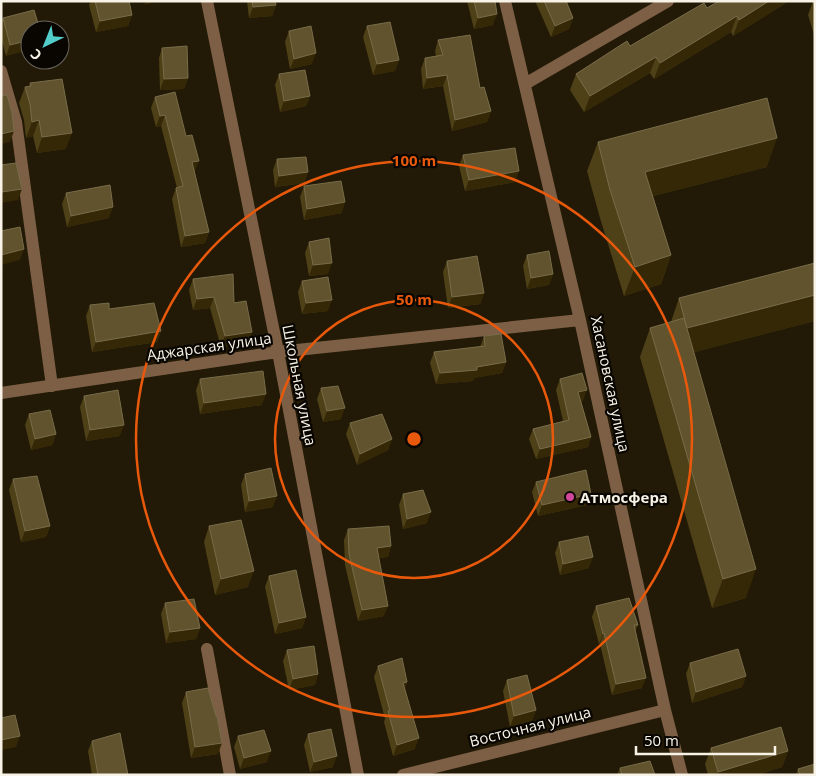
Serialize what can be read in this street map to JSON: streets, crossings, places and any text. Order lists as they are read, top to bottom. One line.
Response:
{"streets":{"street":["Аджарская улица","Хасановская улица","Школьная улица","Восточная улица"]},"crossings":[["Аджарская улица","Хасановская улица"],["Аджарская улица","Школьная улица"],["Хасановская улица","Восточная улица"]],"places":["Атмосфера"],"scale_bar":"50 m","north":"bottom left","rings":["100 m","50 m"]}
